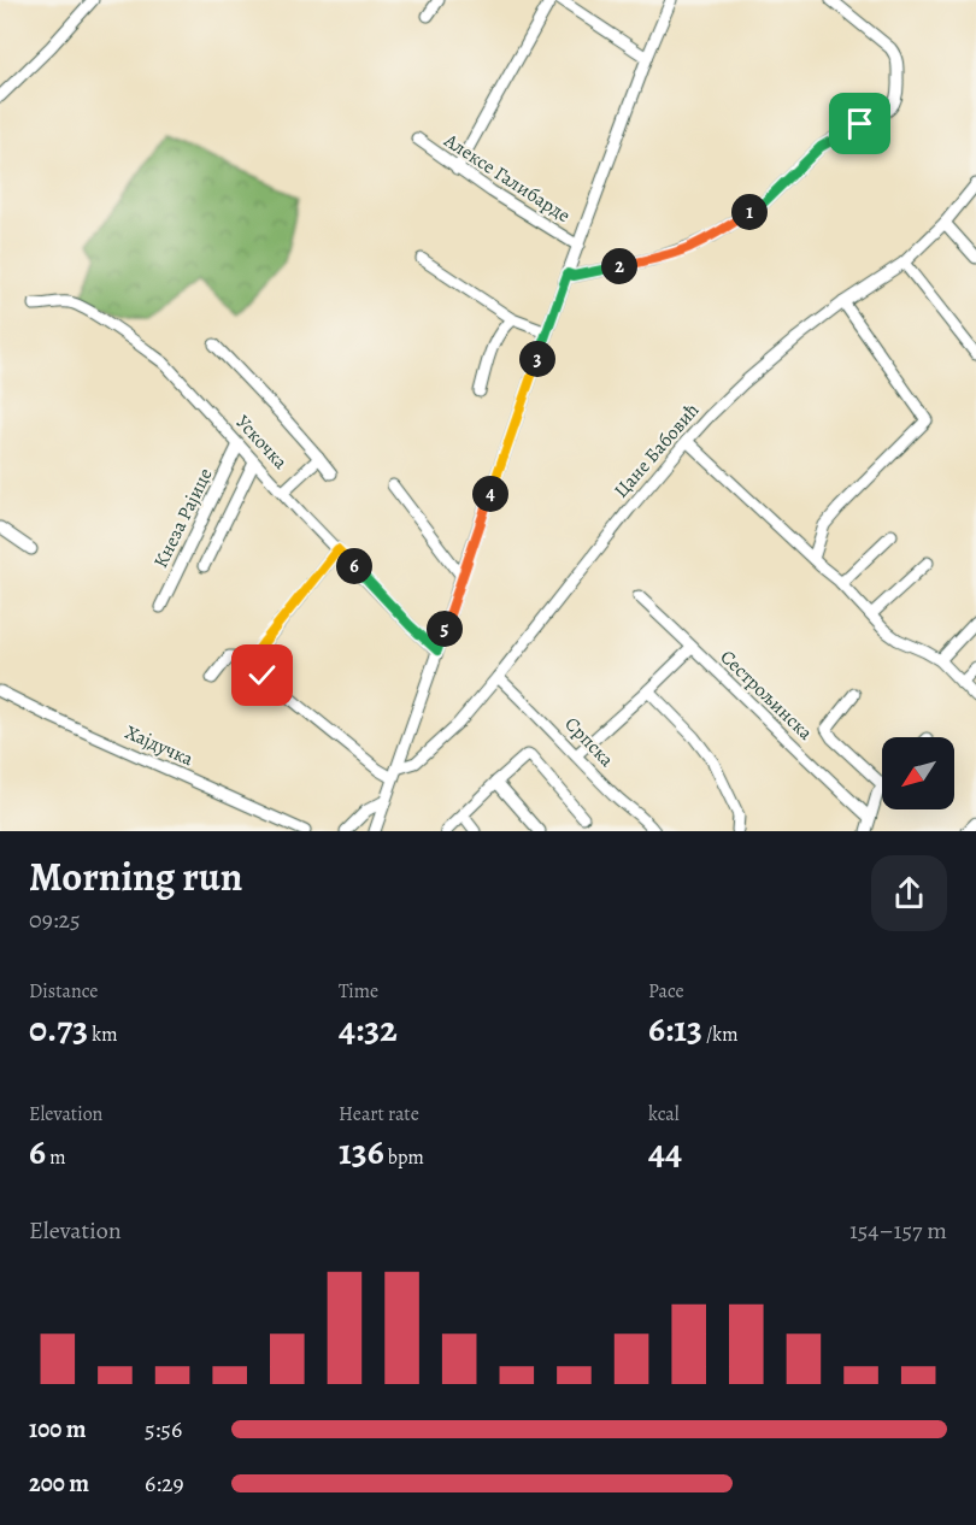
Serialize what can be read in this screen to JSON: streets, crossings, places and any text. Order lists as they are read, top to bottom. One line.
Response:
{"streets":{"street":["Алексе Галибарде","Ускочка","Цане Бабовић","Кнеза Рајице","Сестрољинска","Српска","Хајдучка"]},"crossings":[["Ускочка","Кнеза Рајице"],["Цане Бабовић","Српска"]],"north":"bottom left","page":{"pins":["1","2","3","4","6","5"],"heading":["Morning run","09:25"],"stats":[["Distance","0.73 km"],["Time","4:32"],["Pace","6:13 /km"],["Elevation","6 m"],["Heart rate","136 bpm"],["kcal","44"]],"chart":["Elevation","154–157 m"],"list":[{"name":"100 m","note":"5:56"},{"name":"200 m","note":"6:29"}]}}
